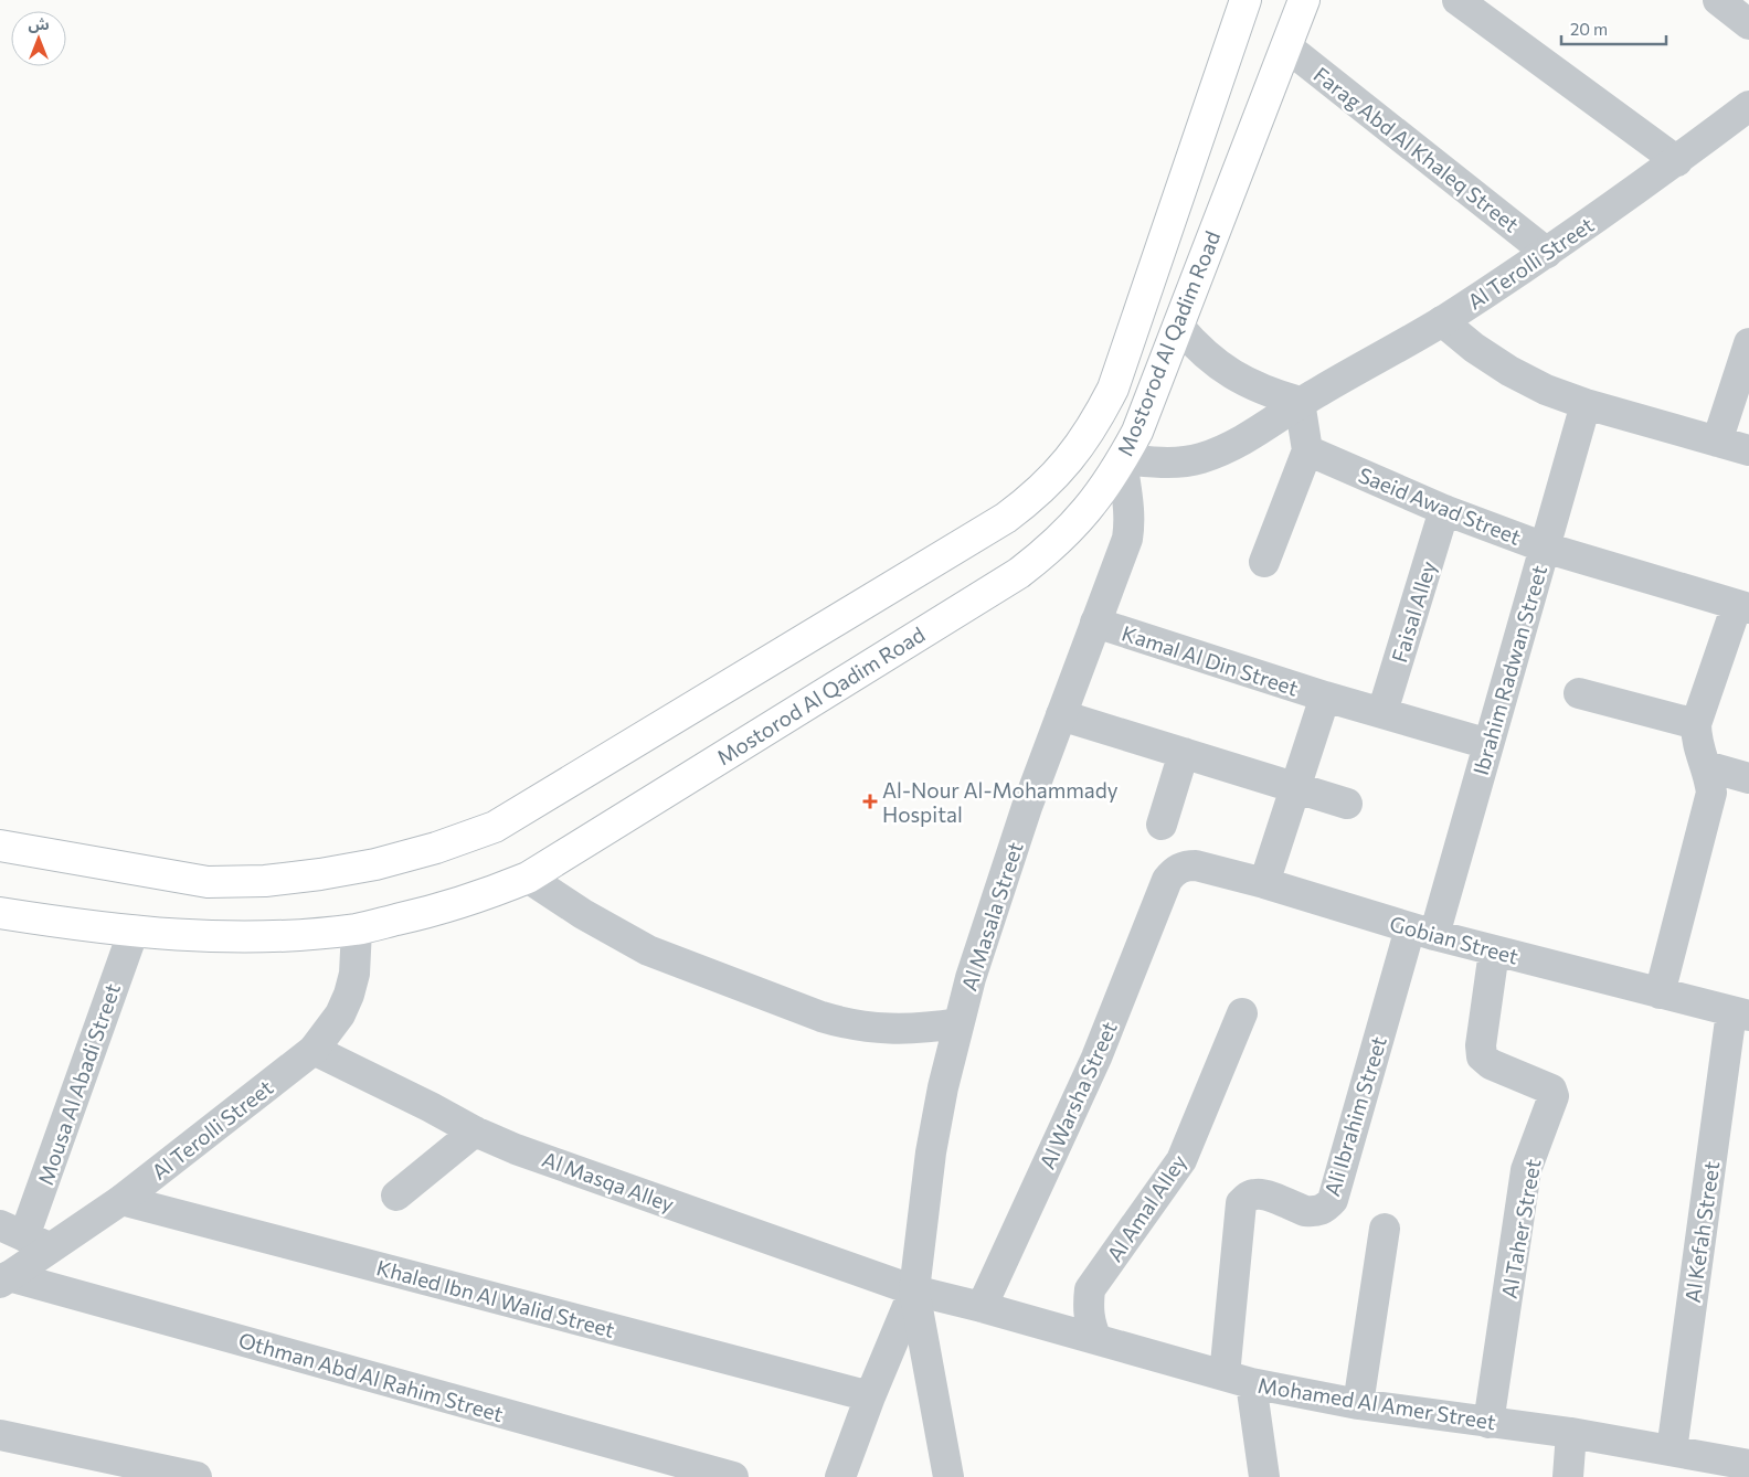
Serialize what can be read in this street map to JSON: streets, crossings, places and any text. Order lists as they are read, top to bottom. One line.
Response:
{"streets":{"main road":["Mostorod Al Qadim Road"],"street":["Farag Abd Al Khaleq Street","Al Terolli Street","Saeid Awad Street","Faisal Alley","Kamal Al Din Street","Ibrahim Radwan Street","Al Masala Street","Gobian Street","Mousa Al Abadi Street","Al Warsha Street","Ali Ibrahim Street","Al Masqa Alley","Al Amal Alley","Al Taher Street","Al Kefah Street","Khaled Ibn Al Walid Street","Othman Abd Al Rahim Street","Mohamed Al Amer Street"]},"crossings":[["Farag Abd Al Khaleq Street","Al Terolli Street"],["Farag Abd Al Khaleq Street","Mostorod Al Qadim Road"],["Al Terolli Street","Mostorod Al Qadim Road"],["Al Terolli Street","Al Masala Street"],["Al Terolli Street","Mousa Al Abadi Street"],["Al Terolli Street","Al Masqa Alley"],["Al Terolli Street","Khaled Ibn Al Walid Street"],["Al Terolli Street","Othman Abd Al Rahim Street"],["Mostorod Al Qadim Road","Al Masala Street"],["Mostorod Al Qadim Road","Mousa Al Abadi Street"],["Saeid Awad Street","Faisal Alley"],["Saeid Awad Street","Ibrahim Radwan Street"],["Faisal Alley","Kamal Al Din Street"],["Kamal Al Din Street","Ibrahim Radwan Street"],["Kamal Al Din Street","Al Masala Street"],["Ibrahim Radwan Street","Gobian Street"],["Ibrahim Radwan Street","Ali Ibrahim Street"],["Al Masala Street","Al Masqa Alley"],["Al Masala Street","Mohamed Al Amer Street"],["Gobian Street","Al Warsha Street"],["Gobian Street","Ali Ibrahim Street"],["Gobian Street","Al Taher Street"],["Gobian Street","Al Kefah Street"],["Al Warsha Street","Mohamed Al Amer Street"],["Ali Ibrahim Street","Mohamed Al Amer Street"],["Al Masqa Alley","Mohamed Al Amer Street"],["Al Amal Alley","Mohamed Al Amer Street"],["Al Taher Street","Mohamed Al Amer Street"],["Al Kefah Street","Mohamed Al Amer Street"]],"places":{"health":["Al-Nour Al-Mohammady Hospital"]},"scale_bar":"20 m","north":"top"}
